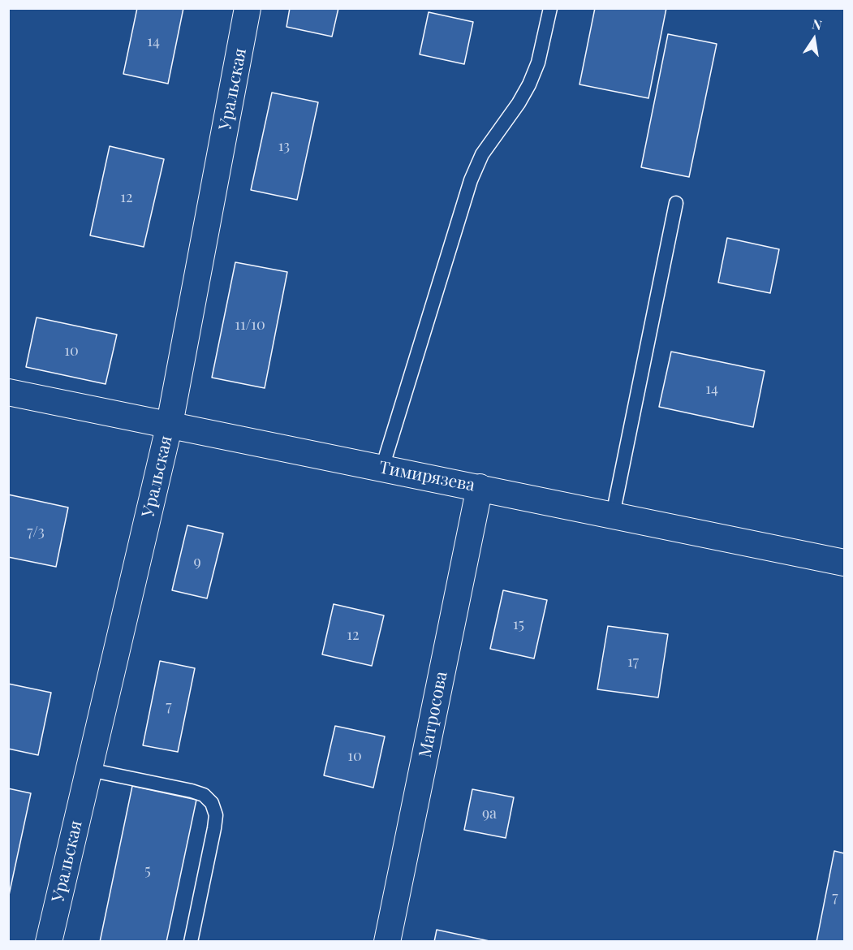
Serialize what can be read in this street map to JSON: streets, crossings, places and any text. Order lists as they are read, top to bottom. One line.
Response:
{"streets":{"street":["Уральская","Тимирязева","Матросова"]},"crossings":[["Уральская","Тимирязева"],["Тимирязева","Матросова"]],"house_numbers":["14","13","12","11/10","10","14","7/3","9","15","12","17","7","10","9а","5","7"],"north":"top"}
